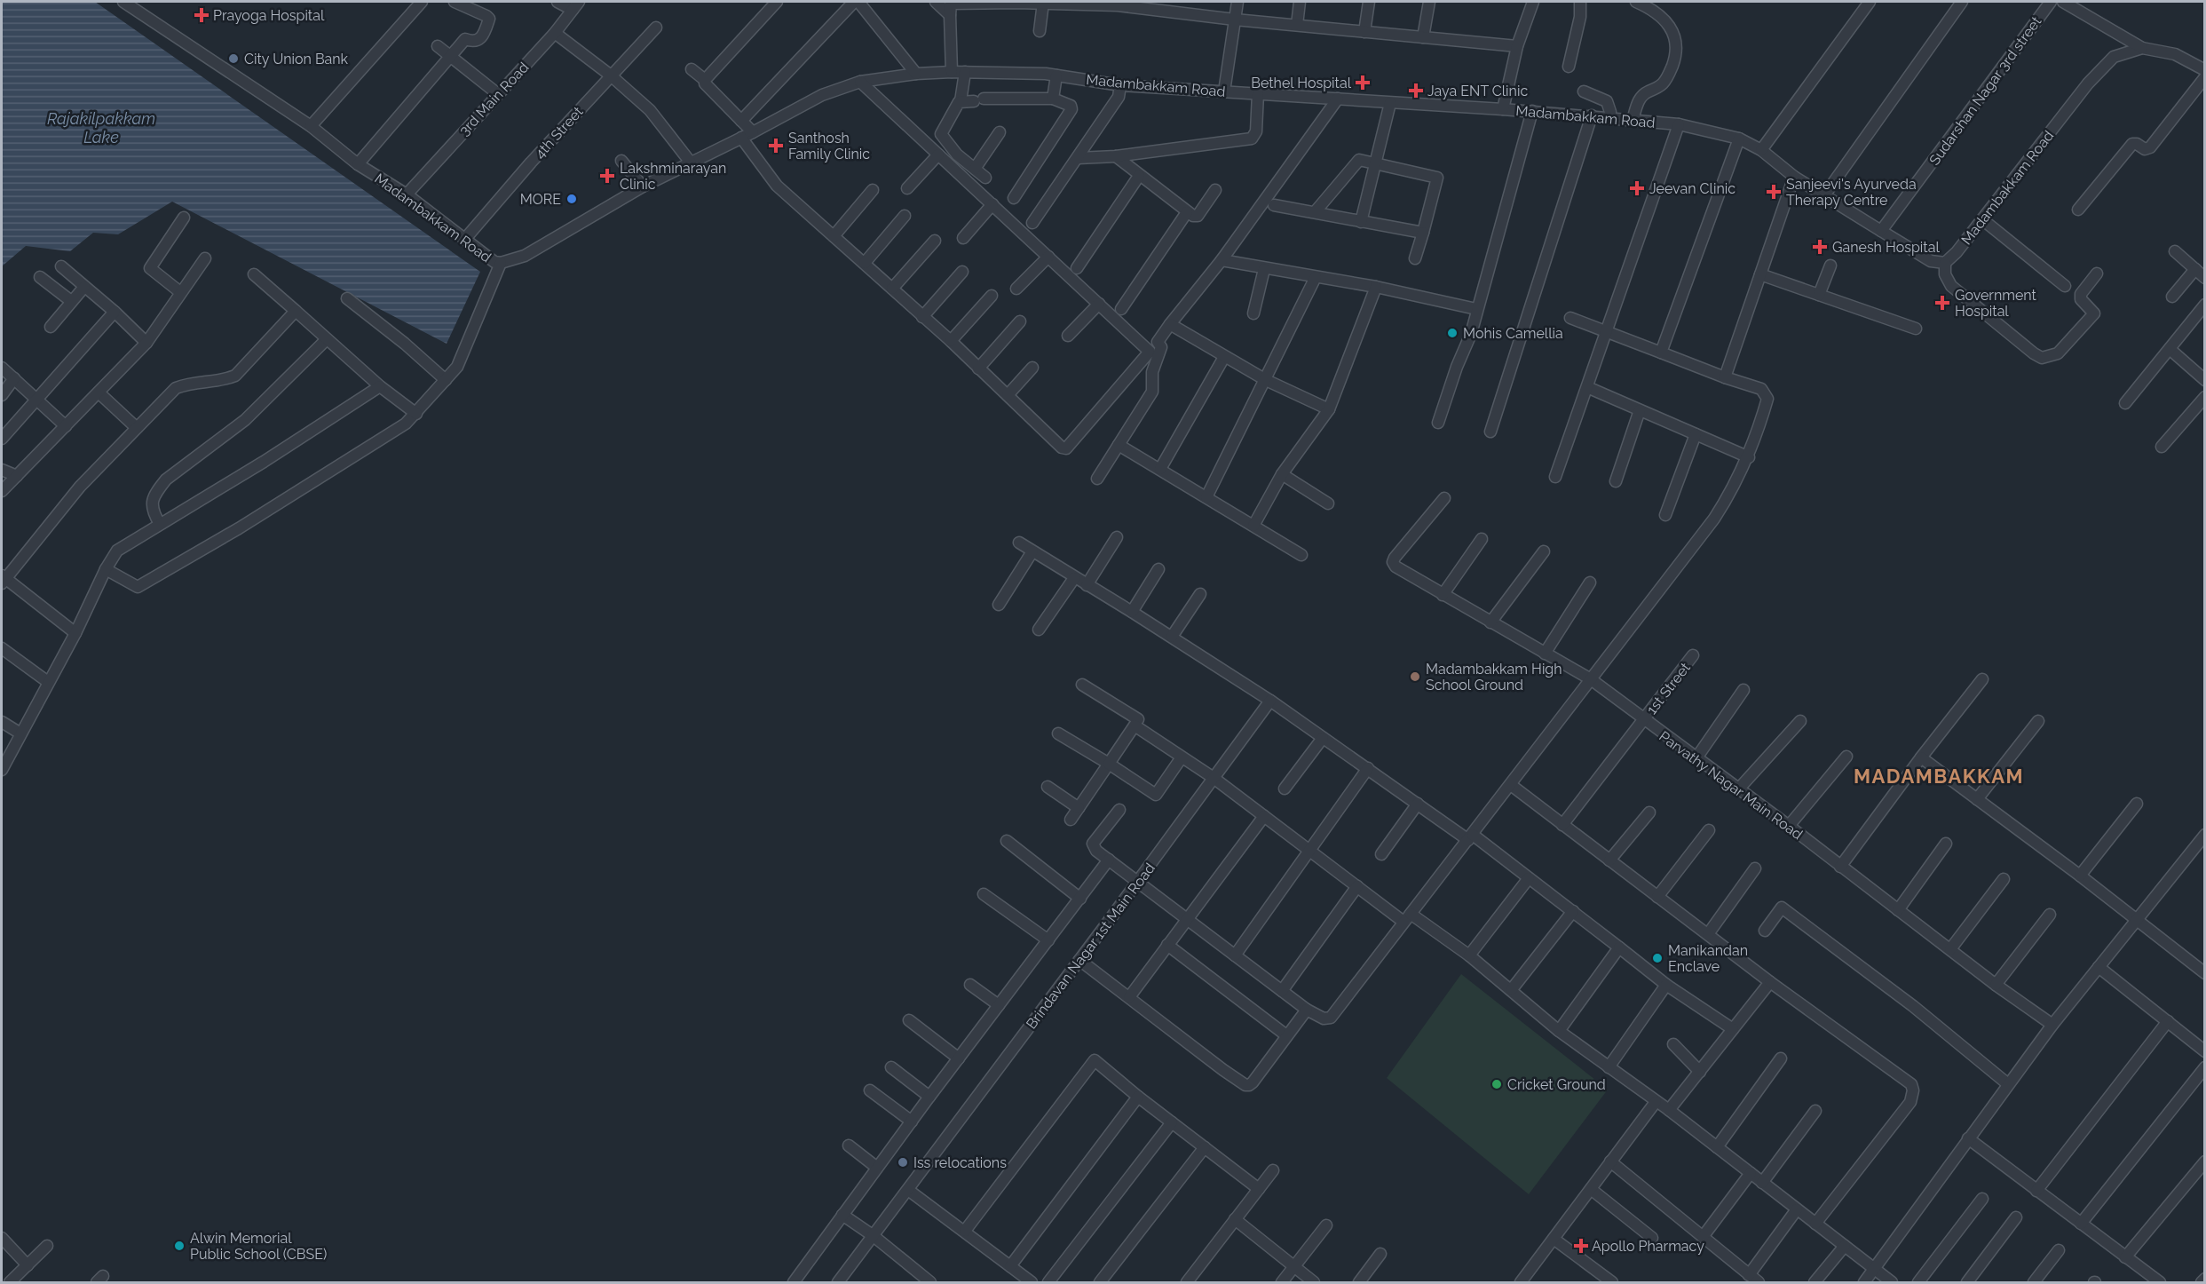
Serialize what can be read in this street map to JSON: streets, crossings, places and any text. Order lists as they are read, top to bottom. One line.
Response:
{"streets":{"street":["Madambakkam Road","Sudarshan Nagar 3rd street","3rd Main Road","4th Street","1st Street","Parvathy Nagar Main Road","Brindavan Nagar 1st Main Road"]},"crossings":[["Madambakkam Road","Sudarshan Nagar 3rd street"],["Madambakkam Road","3rd Main Road"],["Madambakkam Road","4th Street"],["1st Street","Parvathy Nagar Main Road"]],"districts":["MADAMBAKKAM"],"water":["Rajakilpakkam Lake"],"places":{"health":["Prayoga Hospital","Bethel Hospital","Jaya ENT Clinic","Santhosh Family Clinic","Lakshminarayan Clinic","Jeevan Clinic","Sanjeevi's Ayurveda Therapy Centre","Ganesh Hospital","Government Hospital","Apollo Pharmacy"],"other":["City Union Bank","MORE","Mohis Camellia","Madambakkam High School Ground","Manikandan Enclave","Cricket Ground","Iss relocations","Alwin Memorial Public School (CBSE)"]}}
